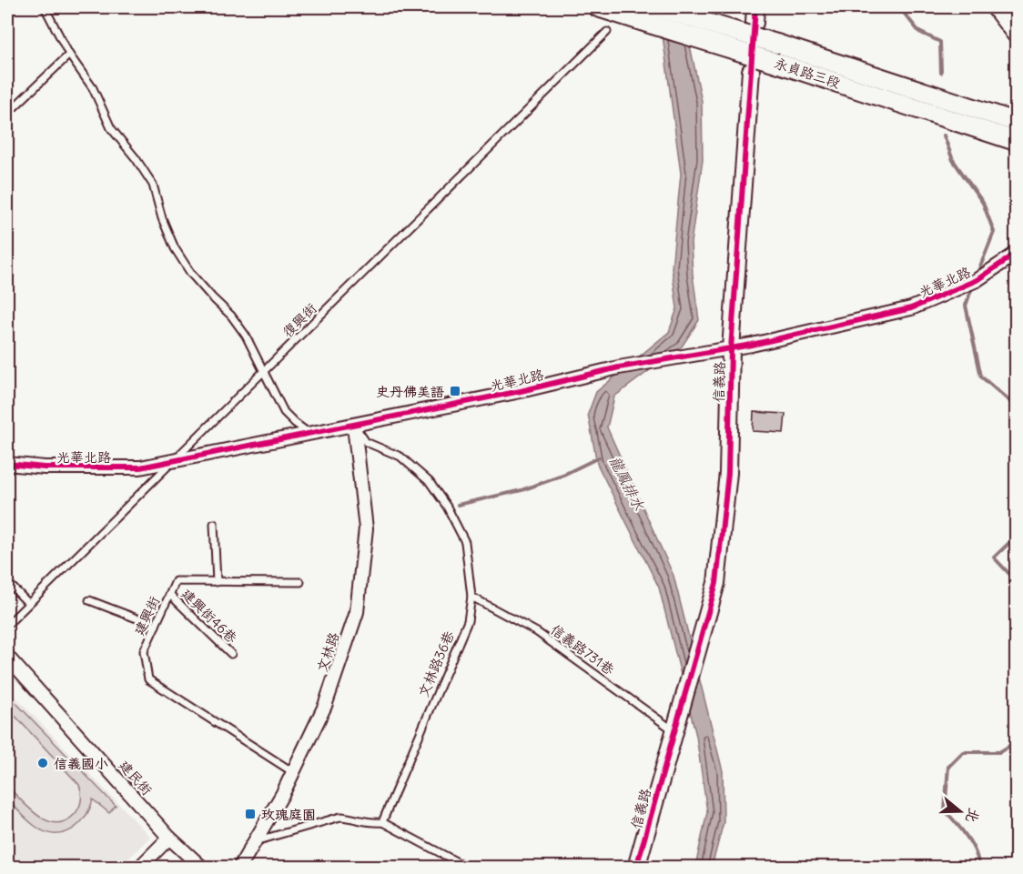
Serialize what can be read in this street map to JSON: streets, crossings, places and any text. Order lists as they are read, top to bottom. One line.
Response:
{"streets":{"main road":["永貞路三段"],"street":["光華北路","信義路","文林路","建民街"],"lane":["復興街","建興街","建興街46巷","信義路731巷","文林路36巷"]},"crossings":[["光華北路","復興街"],["光華北路","信義路"],["光華北路","文林路"],["光華北路","文林路36巷"],["信義路","信義路731巷"],["建興街","建興街46巷"],["建興街","文林路"],["信義路731巷","文林路36巷"],["文林路","文林路36巷"]],"water":["龍鳳排水"],"places":{"transit":["史丹佛美語","玫瑰庭園"],"other":["信義國小"]},"north":"right"}
